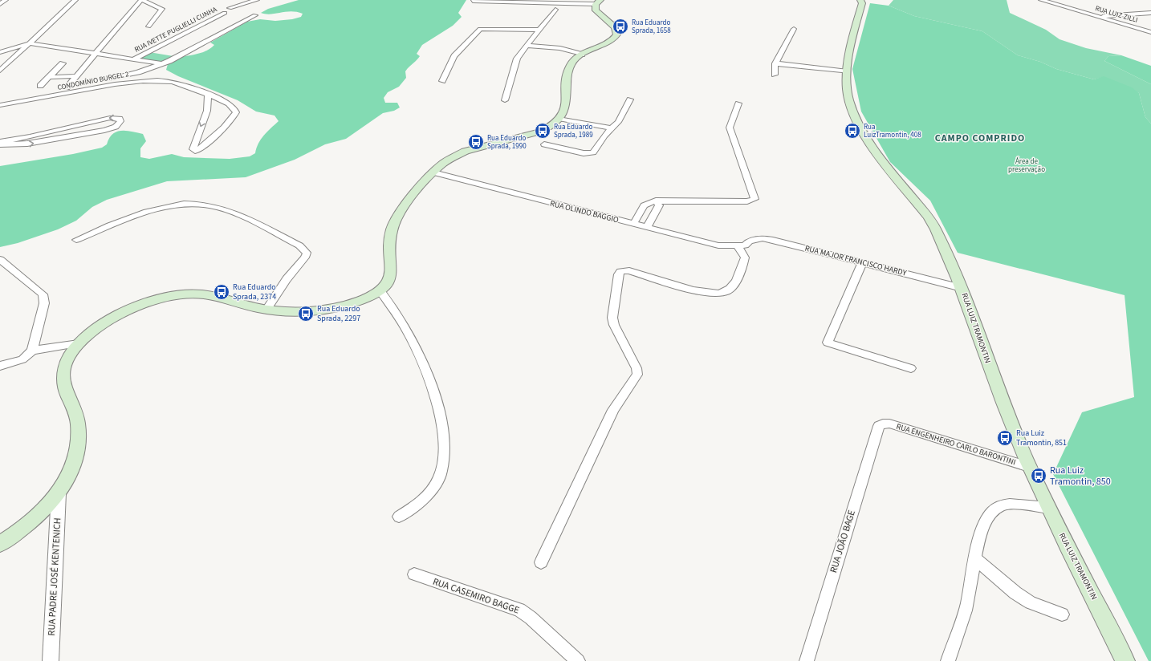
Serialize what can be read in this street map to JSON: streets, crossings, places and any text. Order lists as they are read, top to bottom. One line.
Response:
{"streets":{"main road":["RUA LUIZ TRAMONTIN"],"street":["RUA LUIZ ZILLI","RUA IVETTE PUGLIELLI CUNHA","CONDOMÍNIO BURGEL 2","RUA OLINDO BAGGIO","RUA MAJOR FRANCISCO HARDY","RUA ENGENHEIRO CARLO BARONTINI","RUA JOÃO BAGE","RUA PADRE JOSÉ KENTENICH","RUA CASEMIRO BAGGE"]},"crossings":[["RUA OLINDO BAGGIO","RUA MAJOR FRANCISCO HARDY"],["RUA MAJOR FRANCISCO HARDY","RUA LUIZ TRAMONTIN"],["RUA LUIZ TRAMONTIN","RUA ENGENHEIRO CARLO BARONTINI"],["RUA ENGENHEIRO CARLO BARONTINI","RUA JOÃO BAGE"]],"districts":["CAMPO COMPRIDO"],"parks":["Área de preservação"],"places":{"bus stop":["Rua Eduardo Sprada, 1658","Rua Eduardo Sprada, 1989","Rua LuizTramontin, 408","Rua Eduardo Sprada, 1990","Rua Eduardo Sprada, 2374","Rua Eduardo Sprada, 2297","Rua Luiz Tramontin, 851","Rua Luiz Tramontin, 850"]}}
